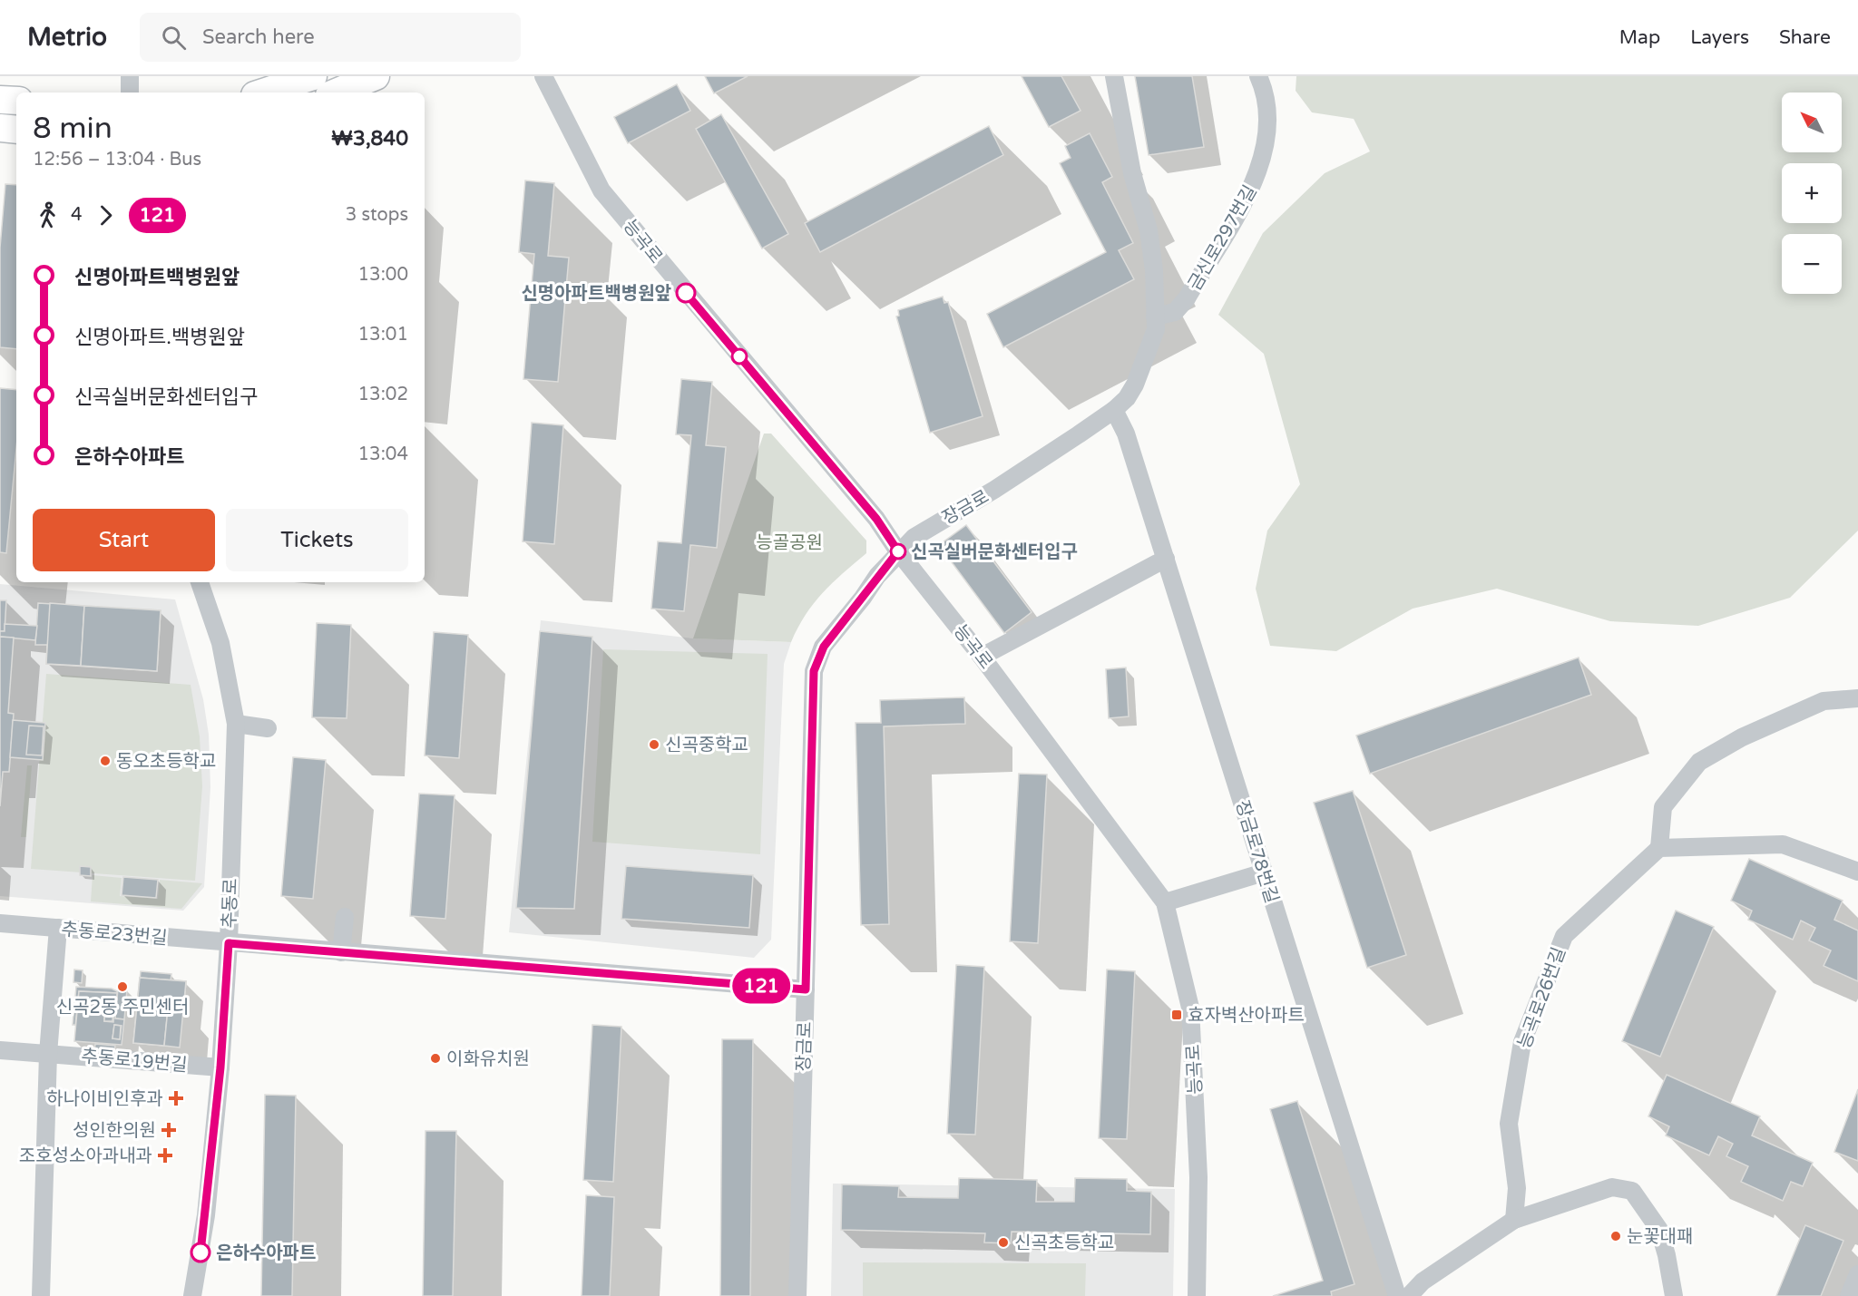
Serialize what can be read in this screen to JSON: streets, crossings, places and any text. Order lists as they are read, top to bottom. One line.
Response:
{"streets":{"street":["금신로297번길","능곡로","장금로","장금로78번길","추동로","추동로23번길","능곡로26번길","추동로19번길"]},"crossings":[["금신로297번길","장금로"],["능곡로","장금로"],["장금로","장금로78번길"],["장금로","추동로23번길"],["추동로","추동로23번길"],["추동로","추동로19번길"]],"parks":["능골공원"],"places":{"other":["신명아파트백병원앞","신곡실버문화센터입구","신곡중학교","동오초등학교","신곡2동 주민센터","이화유치원","눈꽃대패","신곡초등학교","은하수아파트"],"transit":["효자벽산아파트"],"health":["하나이비인후과","성인한의원","조호성소아과내과"]},"lines":["bus line 121"],"north":"top left","page":{"header":"Metrio","search":"Search here","nav":["Map","Layers","Share"],"on_map":"121","map_buttons":["+","−"],"heading":["8 min","12:56 – 13:04 · Bus","₩3,840"],"legs":["4","121","3 stops"],"list":[{"name":"신명아파트백병원앞","value":"13:00"},{"name":"신명아파트.백병원앞","value":"13:01"},{"name":"신곡실버문화센터입구","value":"13:02"},{"name":"은하수아파트","value":"13:04"}],"buttons":["Start","Tickets"]}}
